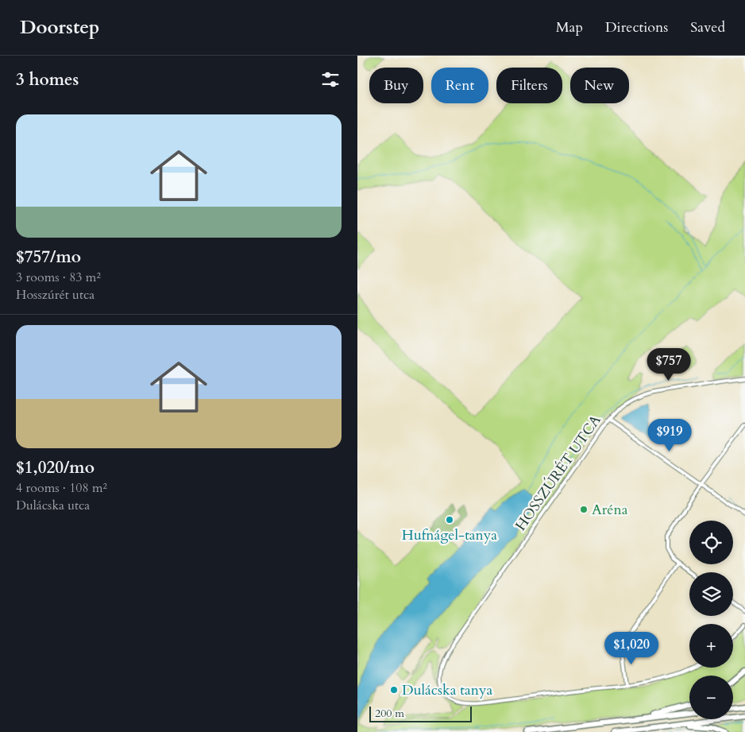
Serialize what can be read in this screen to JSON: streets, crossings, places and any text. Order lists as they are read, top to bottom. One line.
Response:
{"streets":{"street":["HOSSZÚRÉT UTCA"]},"places":["Aréna","Hufnágel-tanya","Dulácska tanya"],"scale_bar":"200 m","page":{"header":"Doorstep","nav":["Map","Directions","Saved"],"heading":"3 homes","chip":["Buy","Rent","Filters","New"],"list":[{"name":"$757/mo","note":"3 rooms · 83 m² · Hosszúrét utca"},{"name":"$1,020/mo","note":"4 rooms · 108 m² · Dulácska utca"}],"price":["$757","$919","$1,020"],"map_buttons":["+","−"],"scale":"200 m"}}
